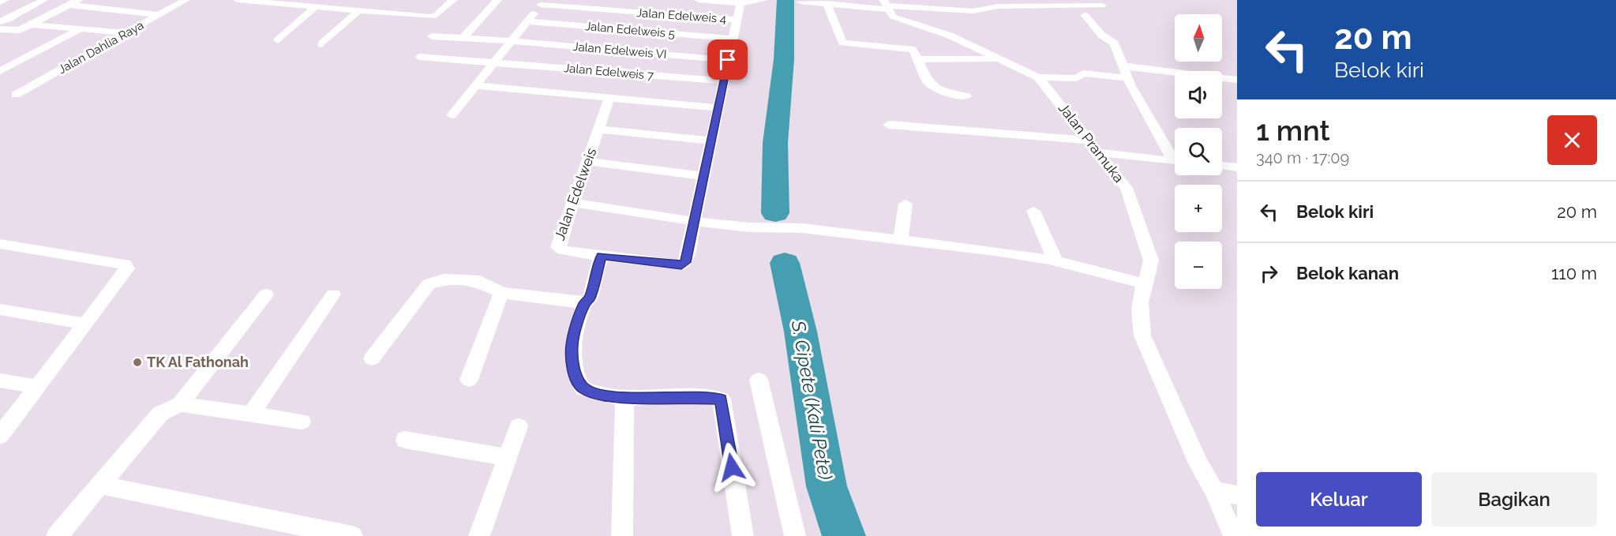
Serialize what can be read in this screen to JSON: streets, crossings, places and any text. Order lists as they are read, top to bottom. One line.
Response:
{"streets":{"street":["Jalan Edelweis 4","Jalan Edelweis 5","Jalan Dahlia Raya","Jalan Edelweis VI","Jalan Edelweis 7","Jalan Pramuka","Jalan Edelweis"]},"water":["S. Cipete (Kali Pete)"],"places":["TK Al Fathonah"],"north":"top","page":{"turn":["20 m","Belok kiri"],"map_buttons":["+","−"],"heading":["1 mnt","340 m · 17:09"],"list":[{"name":"Belok kiri","value":"20 m"},{"name":"Belok kanan","value":"110 m"}],"buttons":["Keluar","Bagikan"]}}
